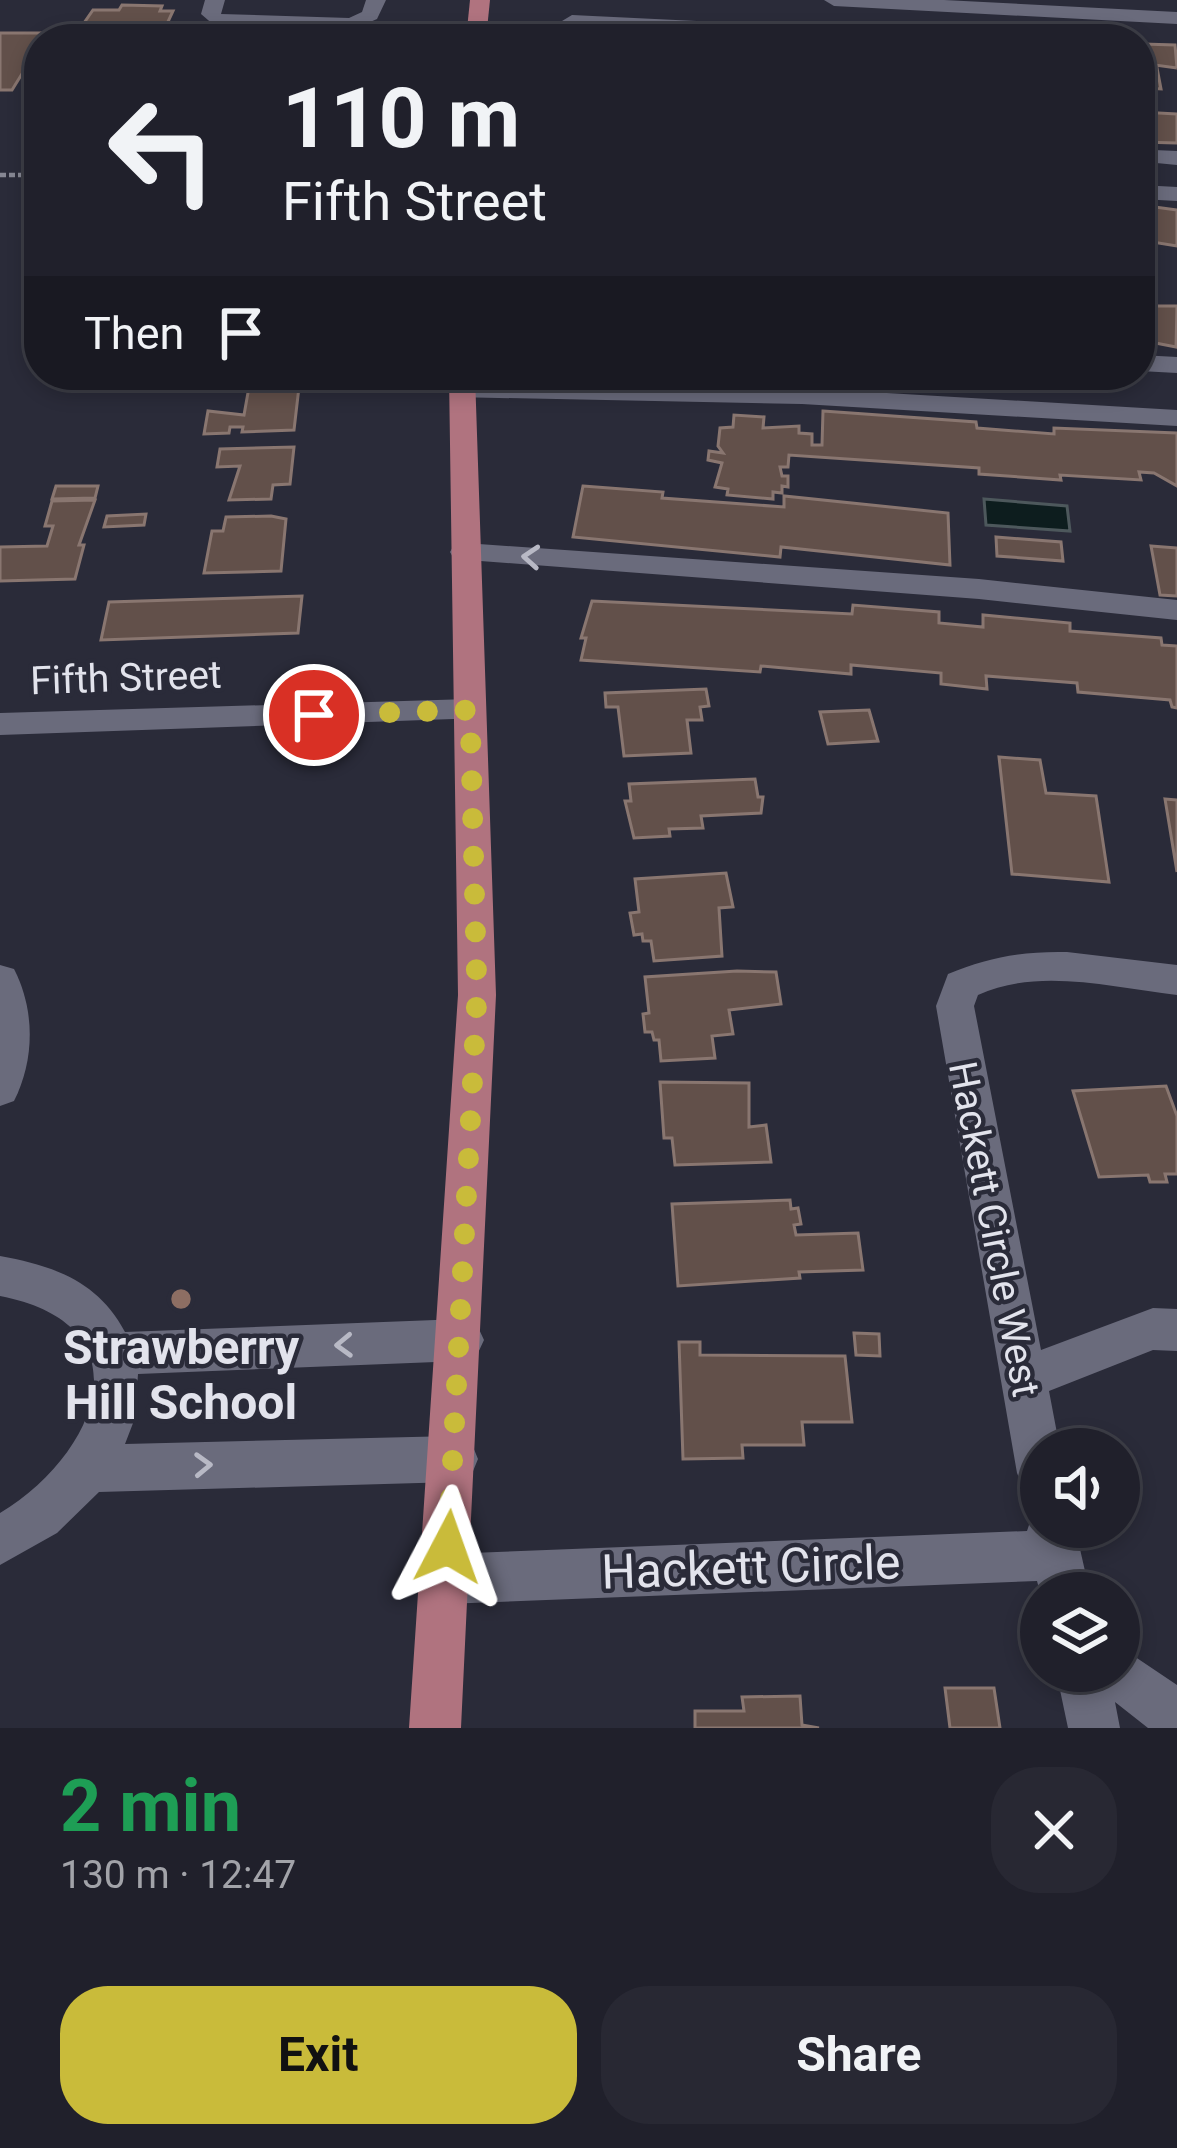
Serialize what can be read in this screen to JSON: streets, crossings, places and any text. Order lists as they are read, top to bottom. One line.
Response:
{"streets":{"street":["Fifth Street","Hackett Circle West","Hackett Circle"]},"places":["Strawberry Hill School"],"page":{"turn":["110 m","Fifth Street"],"then":"Then","heading":["2 min","130 m · 12:47"],"buttons":["Exit","Share"]}}
